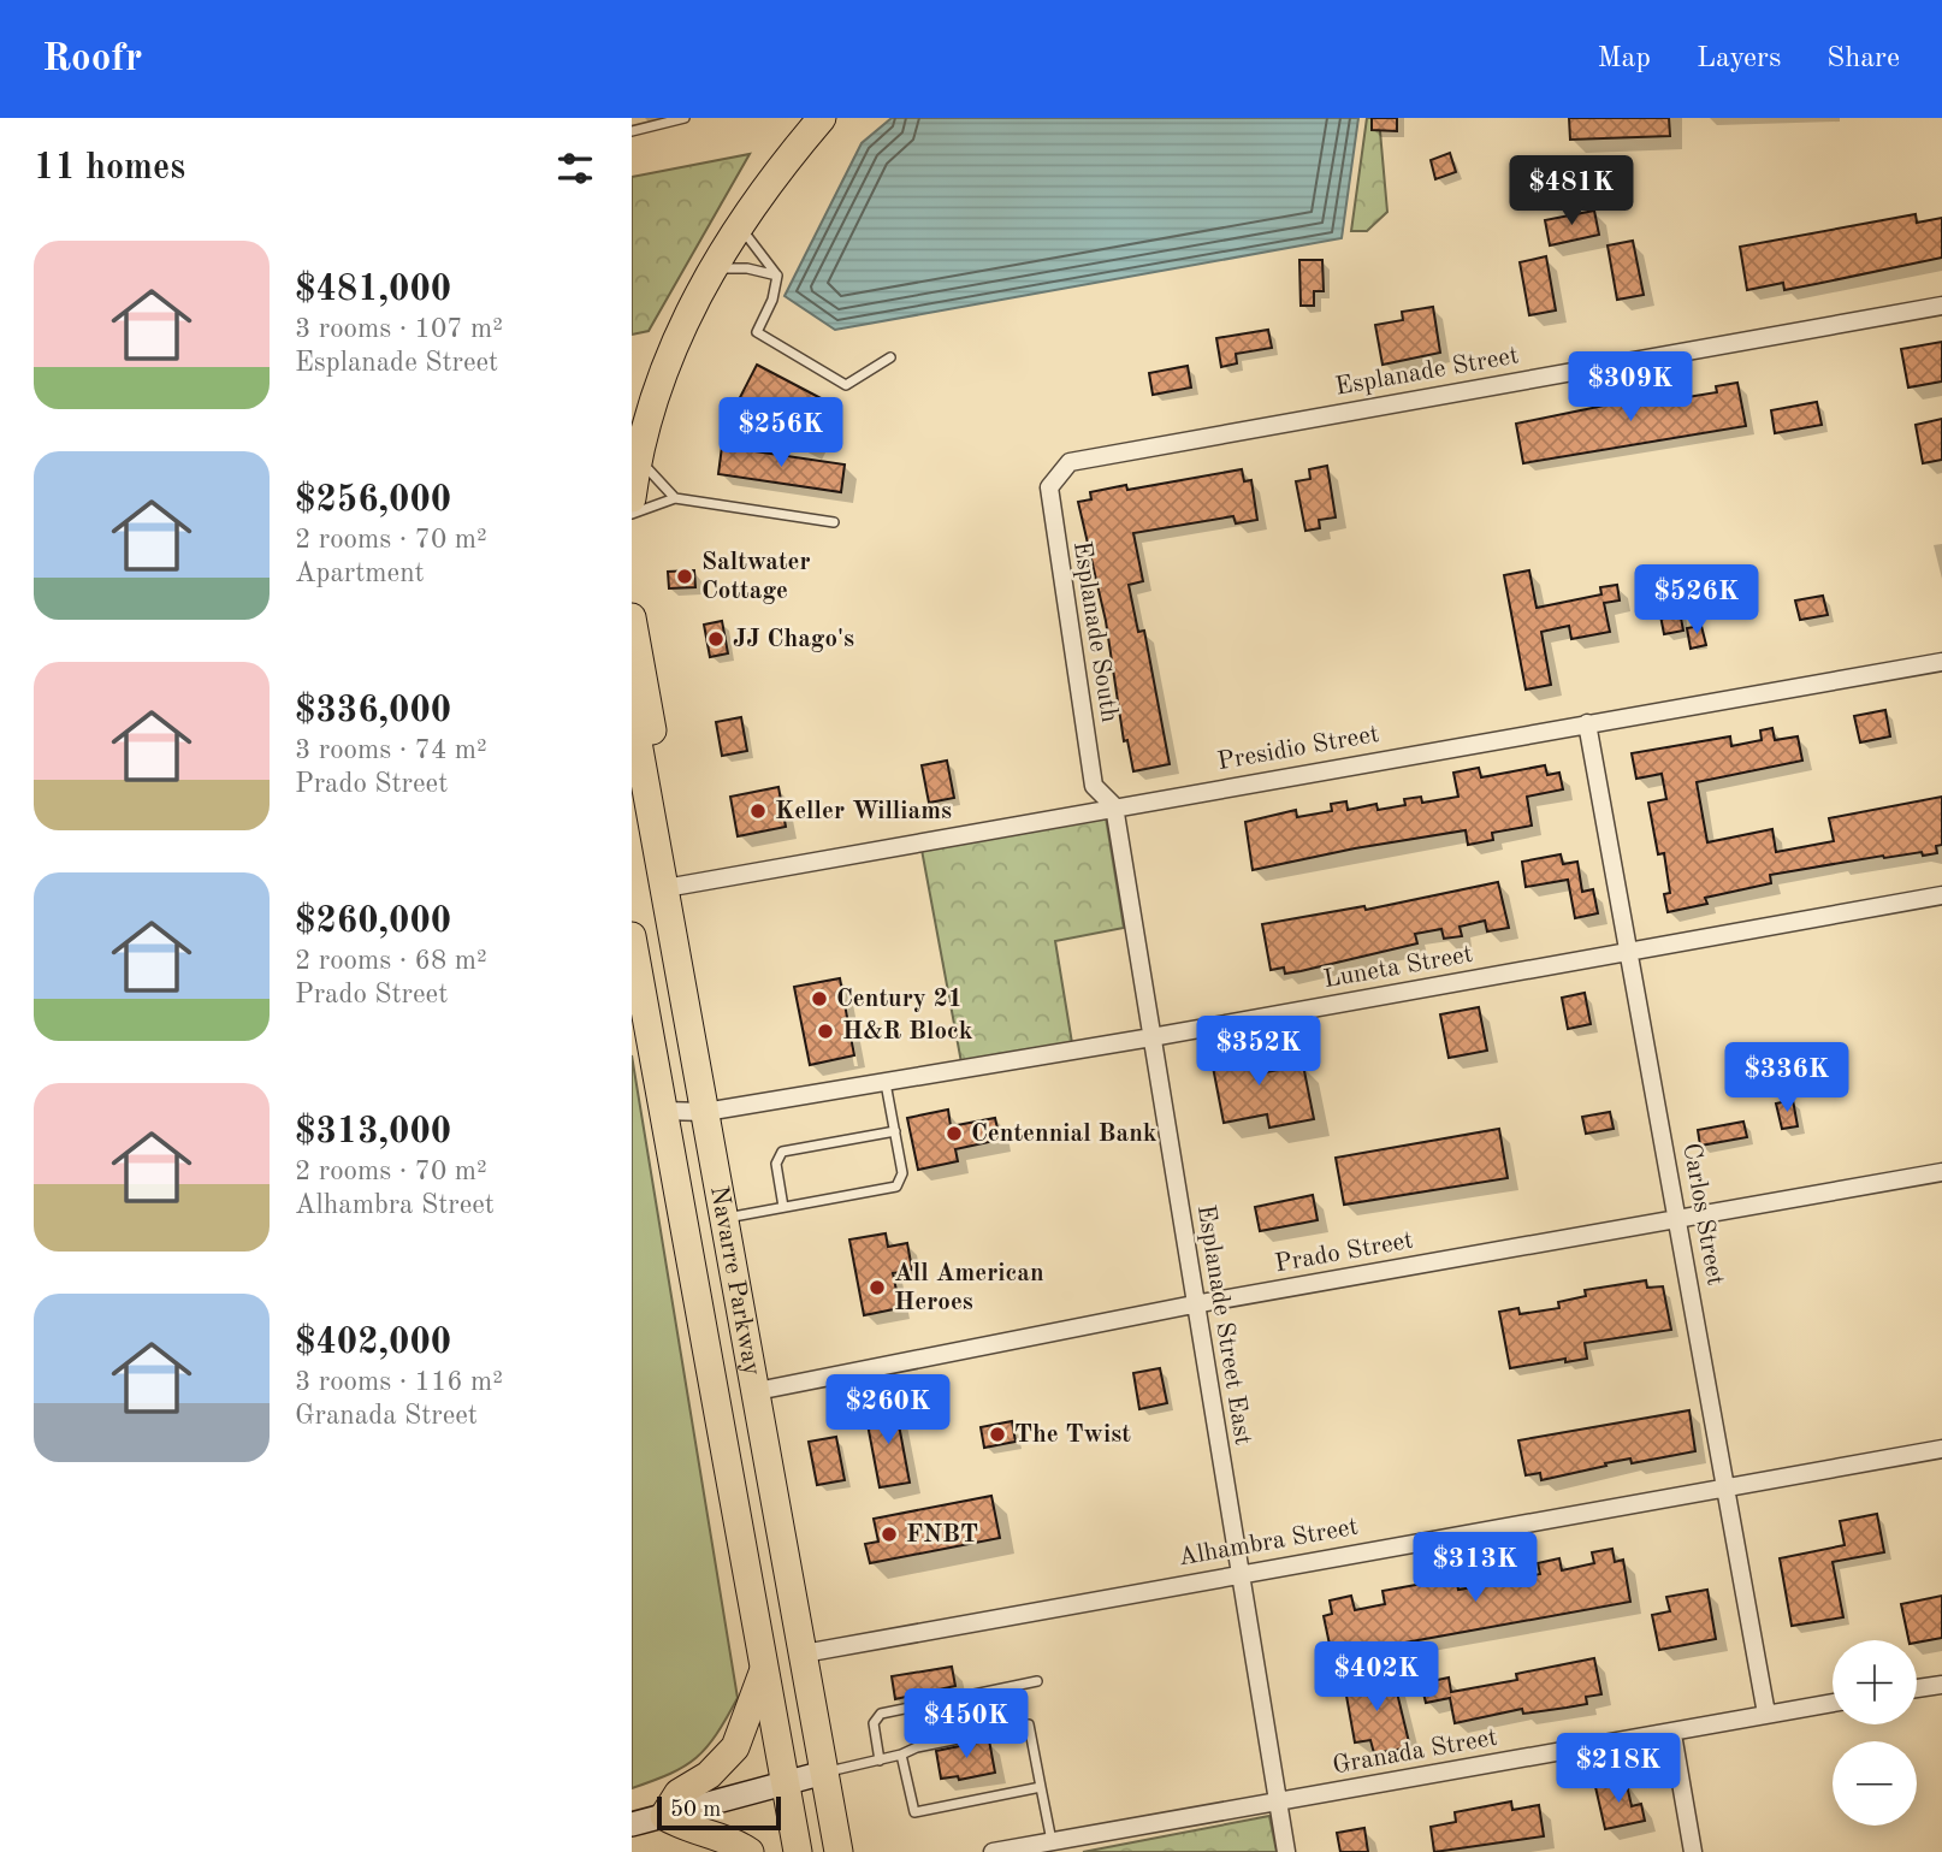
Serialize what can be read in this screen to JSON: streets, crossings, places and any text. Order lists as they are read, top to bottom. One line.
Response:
{"streets":{"highway":["Navarre Parkway"],"street":["Esplanade Street","Esplanade South","Presidio Street","Luneta Street","Carlos Street","Prado Street","Esplanade Street East","Alhambra Street","Granada Street"]},"crossings":[["Esplanade Street","Esplanade South"],["Esplanade South","Presidio Street"],["Esplanade South","Esplanade Street East"],["Presidio Street","Carlos Street"],["Presidio Street","Navarre Parkway"],["Presidio Street","Esplanade Street East"],["Luneta Street","Carlos Street"],["Luneta Street","Navarre Parkway"],["Luneta Street","Esplanade Street East"],["Carlos Street","Prado Street"],["Carlos Street","Alhambra Street"],["Carlos Street","Granada Street"],["Prado Street","Navarre Parkway"],["Prado Street","Esplanade Street East"],["Navarre Parkway","Alhambra Street"],["Esplanade Street East","Alhambra Street"],["Esplanade Street East","Granada Street"]],"places":["Saltwater Cottage","JJ Chago's","Keller Williams","Century 21","H&R Block","Centennial Bank","All American Heroes","The Twist","FNBT"],"scale_bar":"50 m","page":{"header":"Roofr","nav":["Map","Layers","Share"],"heading":"11 homes","price":["$481K","$309K","$256K","$526K","$352K","$336K","$260K","$313K","$402K","$450K","$218K"],"list":[{"name":"$481,000","note":"3 rooms · 107 m² · Esplanade Street"},{"name":"$256,000","note":"2 rooms · 70 m² · Apartment"},{"name":"$336,000","note":"3 rooms · 74 m² · Prado Street"},{"name":"$260,000","note":"2 rooms · 68 m² · Prado Street"},{"name":"$313,000","note":"2 rooms · 70 m² · Alhambra Street"},{"name":"$402,000","note":"3 rooms · 116 m² · Granada Street"}],"map_buttons":["+","−"],"scale":"50 m"}}
